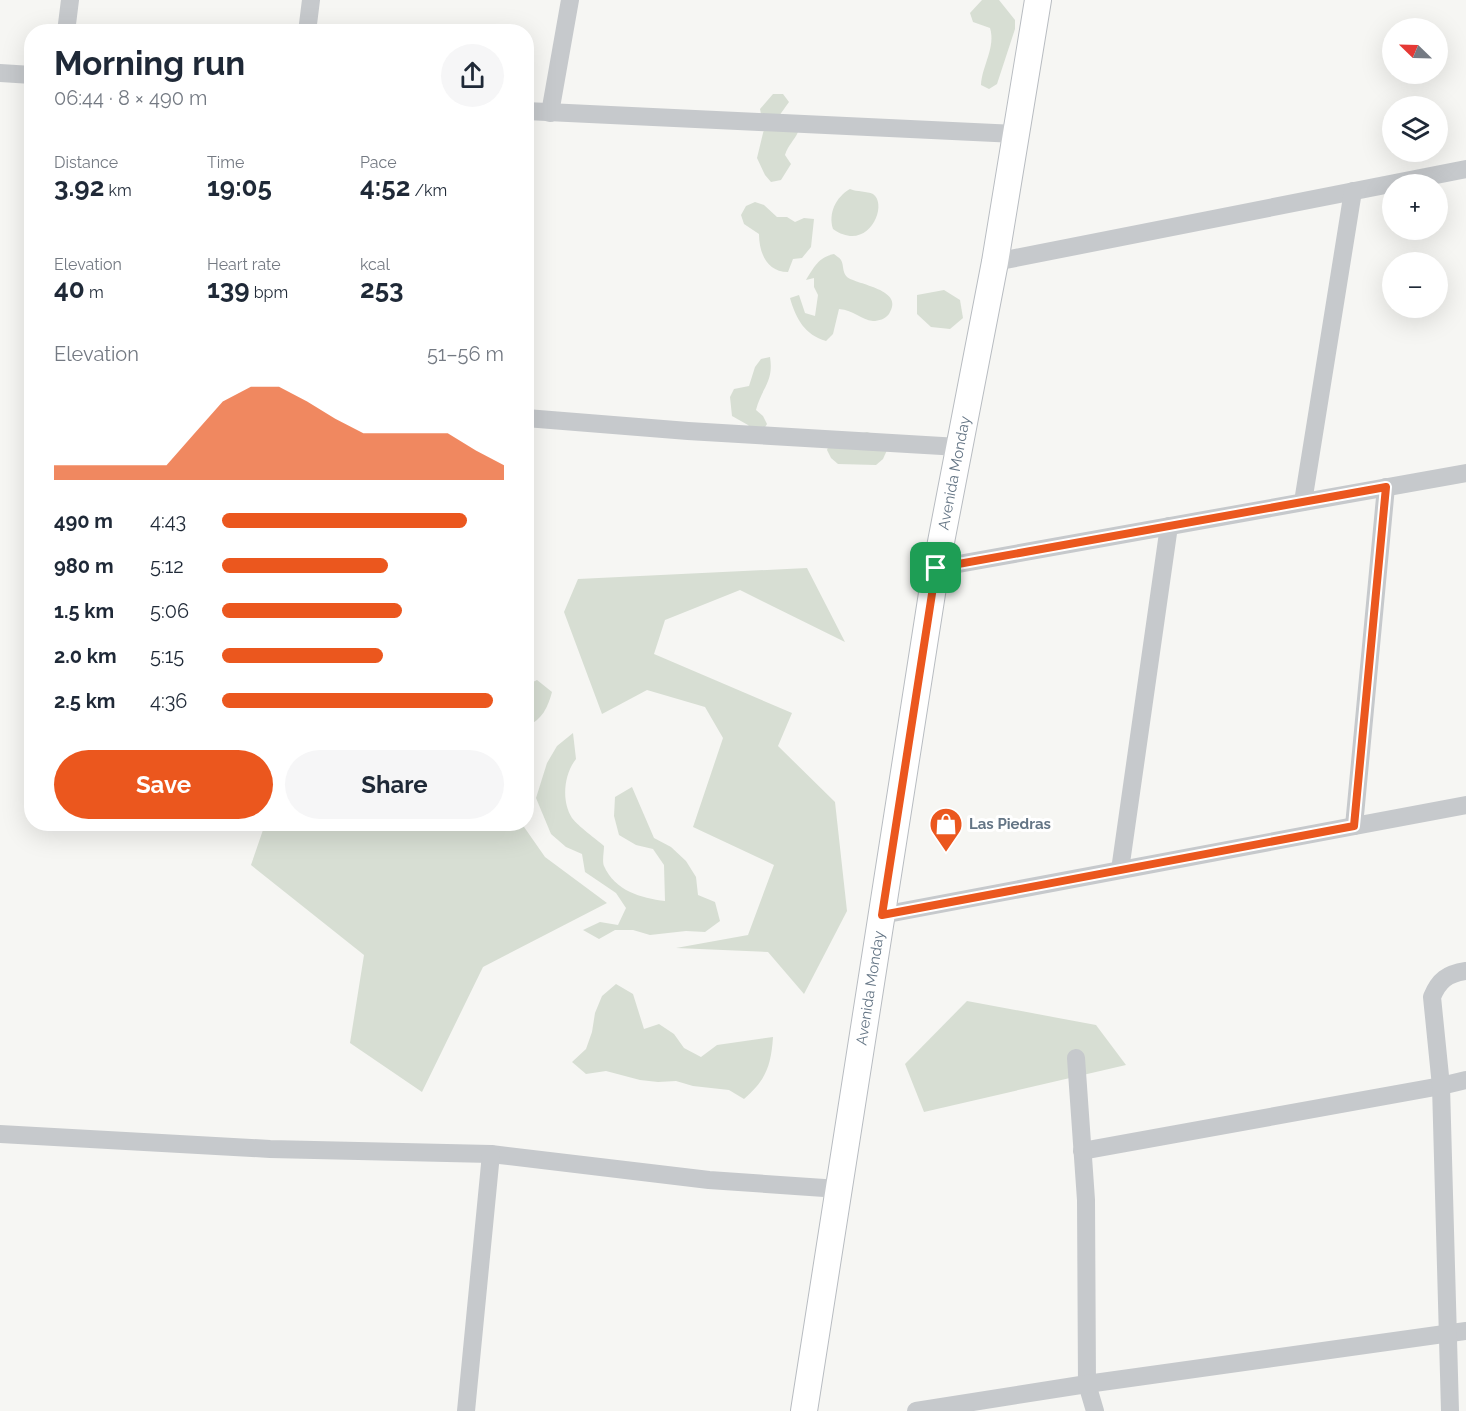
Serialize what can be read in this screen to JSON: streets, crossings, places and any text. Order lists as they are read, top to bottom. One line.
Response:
{"streets":{"main road":["Avenida Monday"]},"places":{"shop":["Las Piedras"]},"north":"top left","page":{"map_buttons":["+","−"],"heading":["Morning run","06:44 · 8 × 490 m"],"stats":[["Distance","3.92 km"],["Time","19:05"],["Pace","4:52 /km"],["Elevation","40 m"],["Heart rate","139 bpm"],["kcal","253"]],"chart":["Elevation","51–56 m"],"list":[{"name":"490 m","note":"4:43"},{"name":"980 m","note":"5:12"},{"name":"1.5 km","note":"5:06"},{"name":"2.0 km","note":"5:15"},{"name":"2.5 km","note":"4:36"}],"buttons":["Save","Share"]}}
